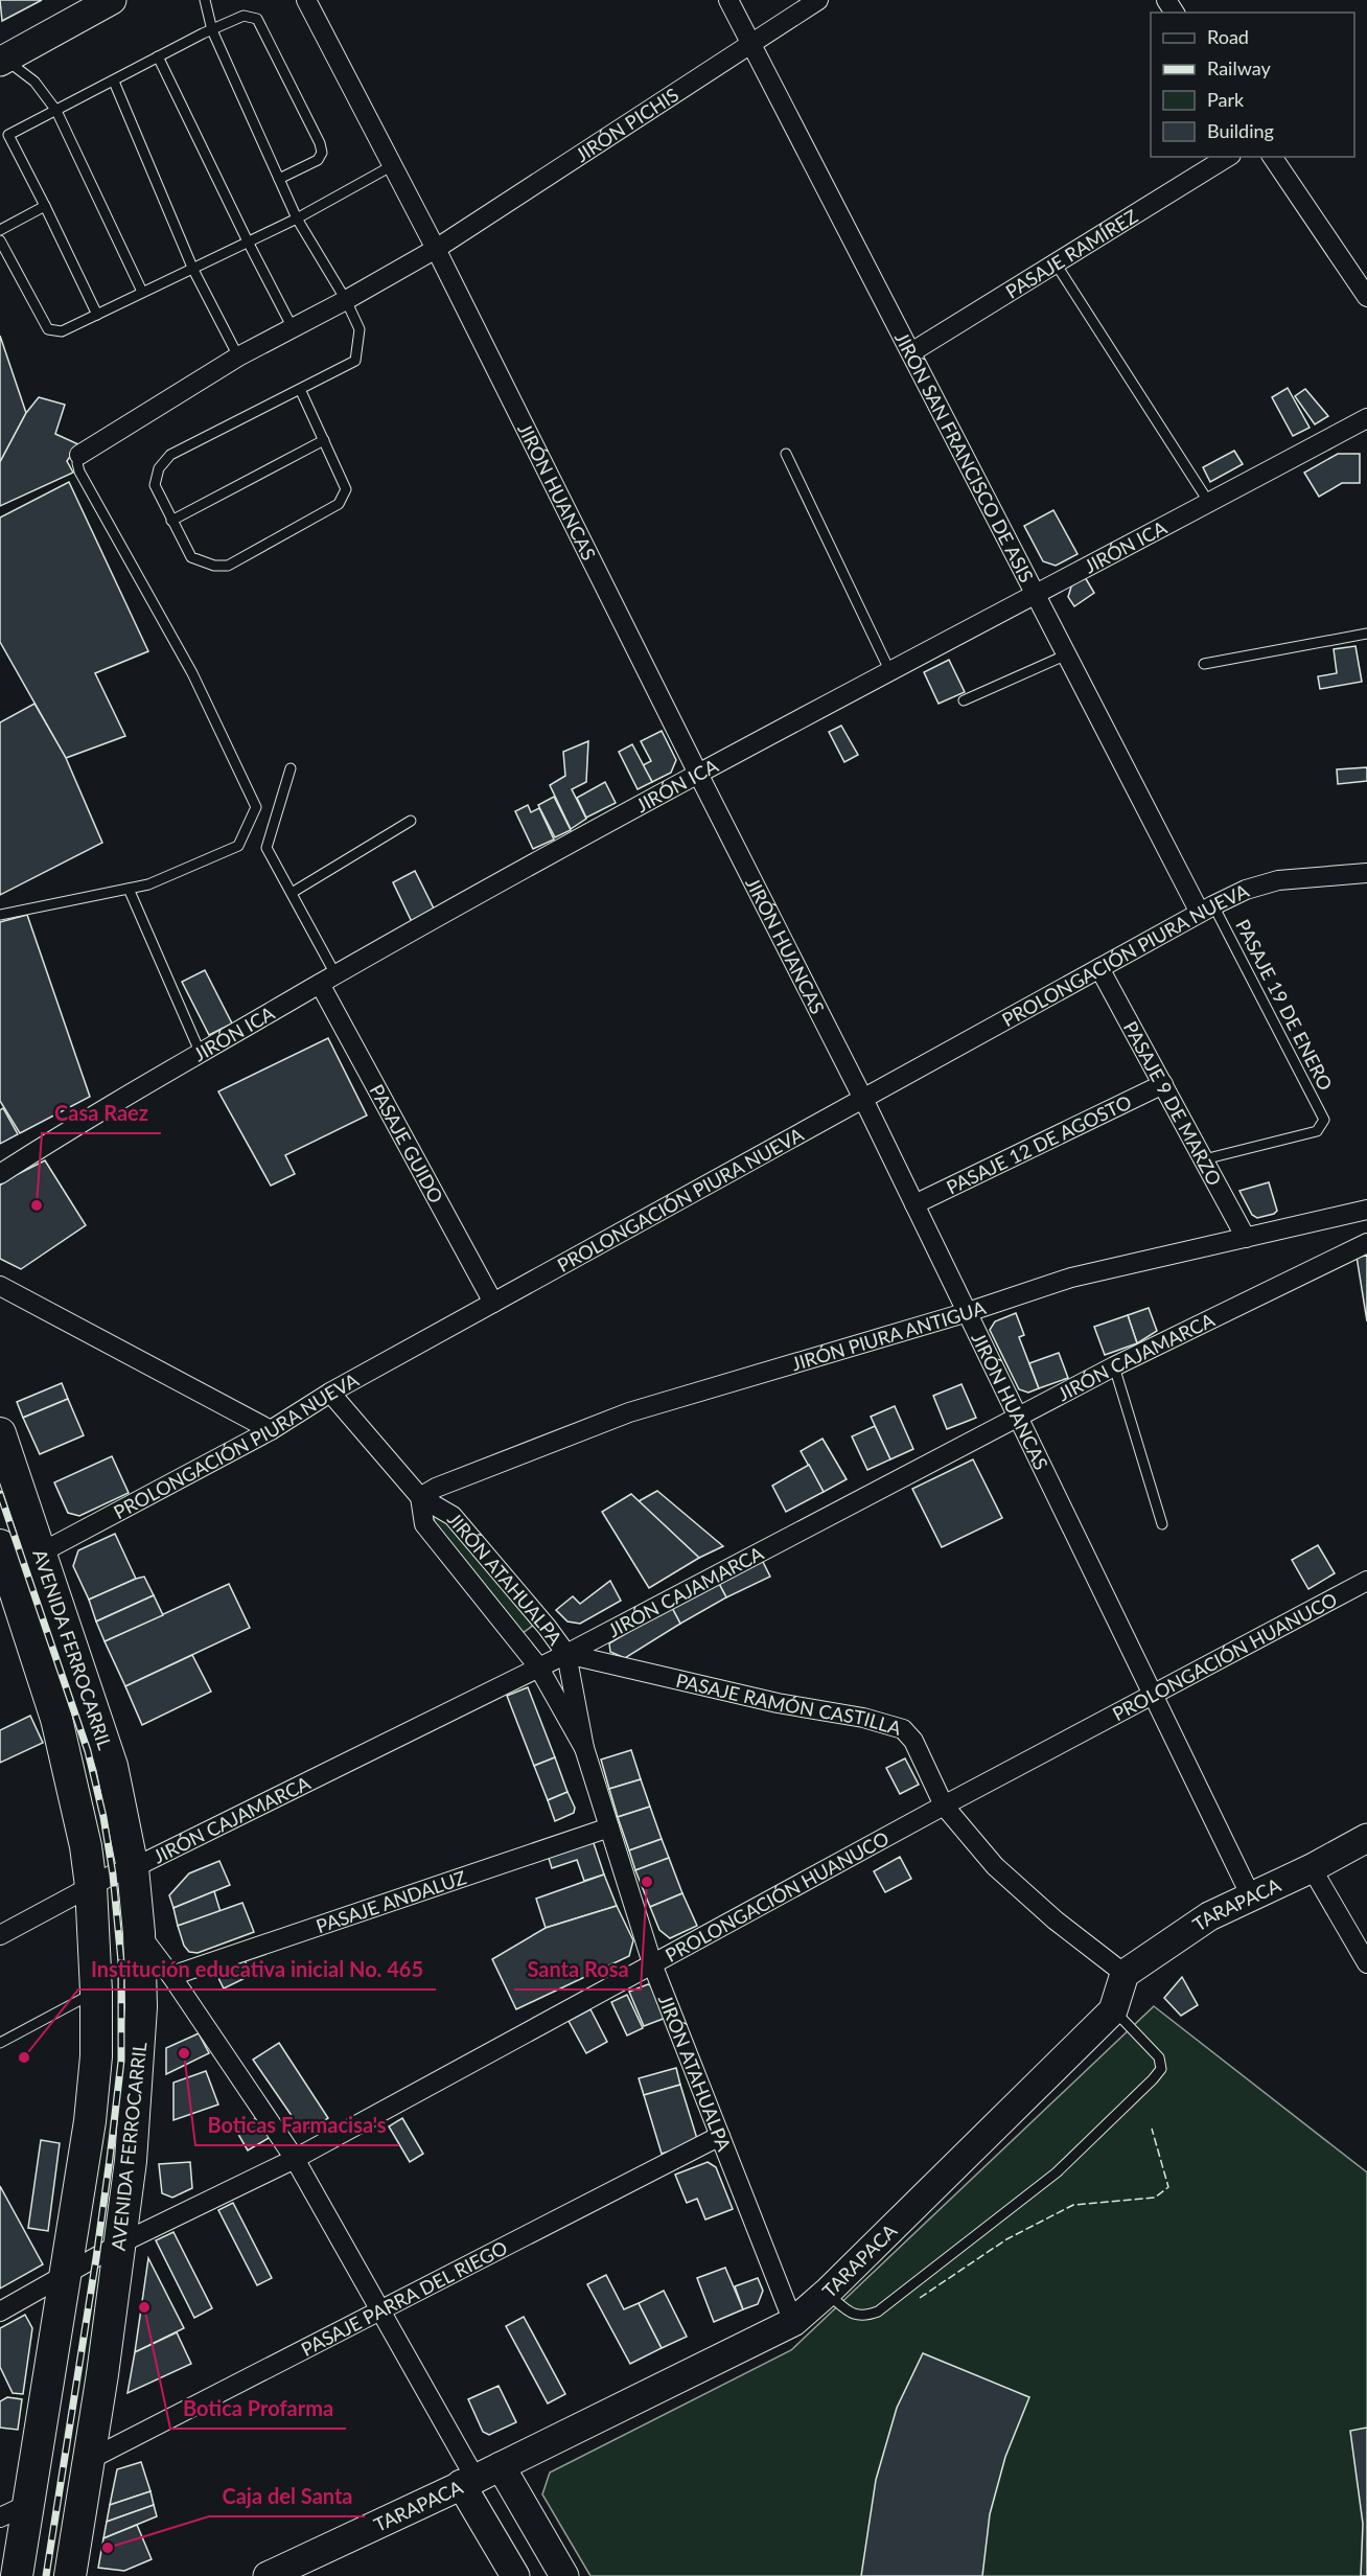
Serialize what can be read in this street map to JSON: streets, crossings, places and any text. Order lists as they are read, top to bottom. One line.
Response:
{"streets":{"main road":["AVENIDA FERROCARRIL"],"street":["JIRÓN PICHIS","PASAJE RAMÍREZ","JIRÓN SAN FRANCISCO DE ASIS","JIRÓN HUANCAS","JIRÓN ICA","PROLONGACIÓN PIURA NUEVA","PASAJE 9 DE MARZO","PASAJE GUIDO","PASAJE 12 DE AGOSTO","JIRÓN PIURA ANTIGUA","JIRÓN CAJAMARCA","JIRÓN ATAHUALPA","PROLONGACIÓN HUANUCO","PASAJE RAMÓN CASTILLA","PASAJE ANDALUZ","TARAPACA","PASAJE PARRA DEL RIEGO"],"lane":["PASAJE 19 DE ENERO"]},"crossings":[["JIRÓN PICHIS","JIRÓN SAN FRANCISCO DE ASIS"],["JIRÓN PICHIS","JIRÓN HUANCAS"],["PASAJE RAMÍREZ","JIRÓN SAN FRANCISCO DE ASIS"],["JIRÓN SAN FRANCISCO DE ASIS","JIRÓN ICA"],["JIRÓN SAN FRANCISCO DE ASIS","PROLONGACIÓN PIURA NUEVA"],["JIRÓN SAN FRANCISCO DE ASIS","PASAJE 19 DE ENERO"],["JIRÓN HUANCAS","JIRÓN ICA"],["JIRÓN HUANCAS","PROLONGACIÓN PIURA NUEVA"],["JIRÓN HUANCAS","PASAJE 12 DE AGOSTO"],["JIRÓN HUANCAS","JIRÓN PIURA ANTIGUA"],["JIRÓN HUANCAS","JIRÓN CAJAMARCA"],["JIRÓN HUANCAS","PROLONGACIÓN HUANUCO"],["JIRÓN HUANCAS","TARAPACA"],["JIRÓN ICA","PASAJE GUIDO"],["PROLONGACIÓN PIURA NUEVA","PASAJE 19 DE ENERO"],["PROLONGACIÓN PIURA NUEVA","PASAJE 9 DE MARZO"],["PROLONGACIÓN PIURA NUEVA","PASAJE GUIDO"],["PROLONGACIÓN PIURA NUEVA","JIRÓN ATAHUALPA"],["PROLONGACIÓN PIURA NUEVA","AVENIDA FERROCARRIL"],["PASAJE 19 DE ENERO","PASAJE 9 DE MARZO"],["PASAJE 9 DE MARZO","PASAJE 12 DE AGOSTO"],["PASAJE 9 DE MARZO","JIRÓN PIURA ANTIGUA"],["JIRÓN PIURA ANTIGUA","JIRÓN ATAHUALPA"],["JIRÓN CAJAMARCA","JIRÓN ATAHUALPA"],["JIRÓN CAJAMARCA","AVENIDA FERROCARRIL"],["JIRÓN CAJAMARCA","PASAJE RAMÓN CASTILLA"],["JIRÓN ATAHUALPA","PROLONGACIÓN HUANUCO"],["JIRÓN ATAHUALPA","PASAJE RAMÓN CASTILLA"],["JIRÓN ATAHUALPA","PASAJE ANDALUZ"],["JIRÓN ATAHUALPA","TARAPACA"],["JIRÓN ATAHUALPA","PASAJE PARRA DEL RIEGO"],["AVENIDA FERROCARRIL","PROLONGACIÓN HUANUCO"],["AVENIDA FERROCARRIL","PASAJE PARRA DEL RIEGO"],["PROLONGACIÓN HUANUCO","PASAJE RAMÓN CASTILLA"],["PASAJE RAMÓN CASTILLA","TARAPACA"]],"places":["Casa Raez","Santa Rosa","Boticas Farmacisa's","Institución educativa inicial No. 465","Botica Profarma","Caja del Santa"],"legend":["Road","Railway","Park","Building"]}
